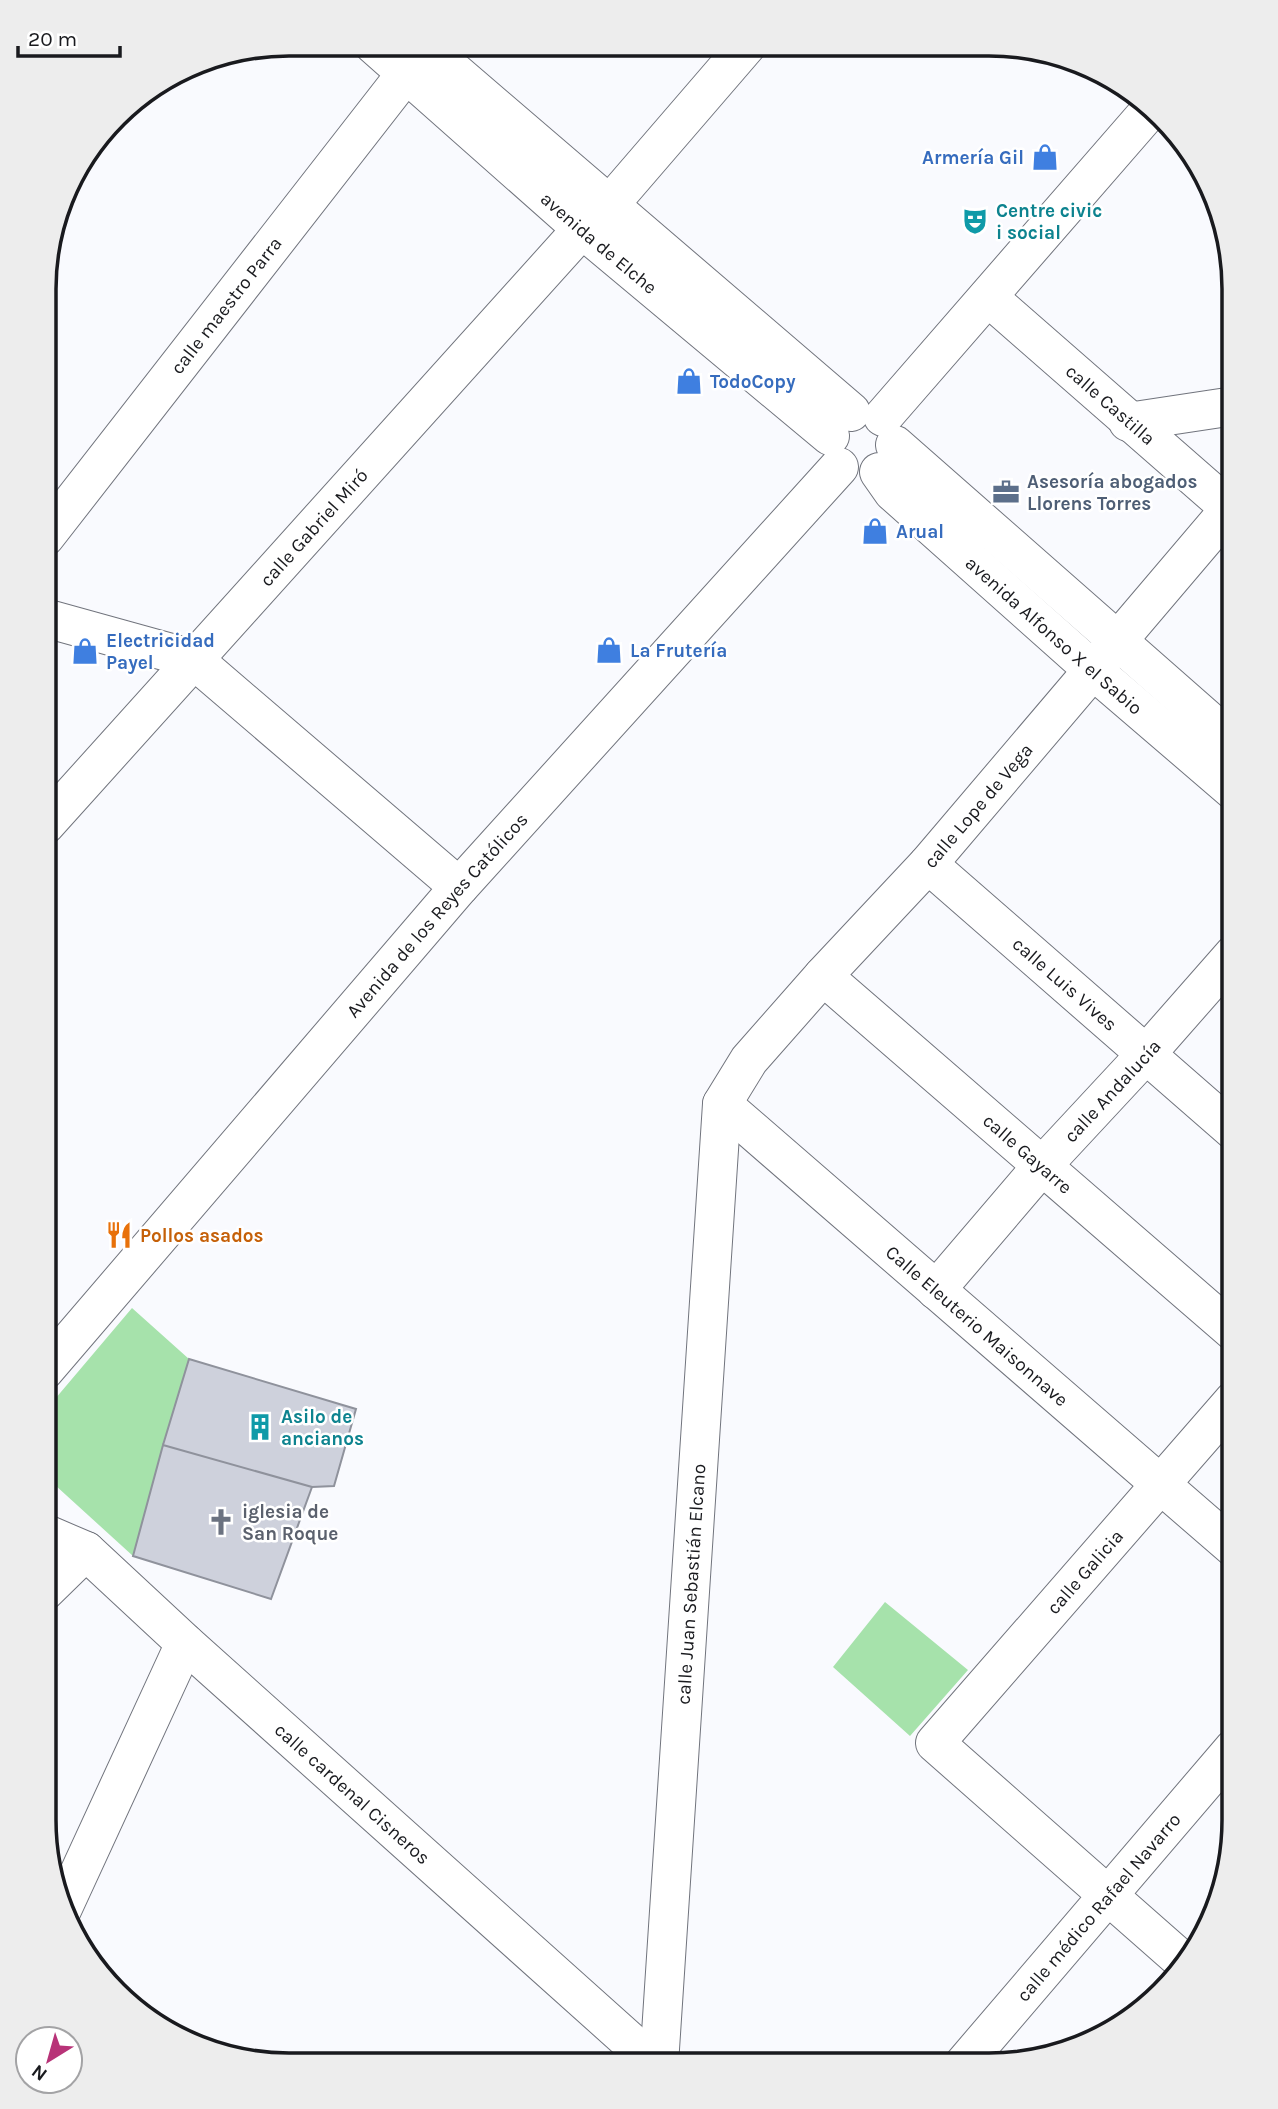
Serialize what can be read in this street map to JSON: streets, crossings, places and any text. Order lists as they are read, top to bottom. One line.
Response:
{"streets":{"street":["avenida de Elche","calle maestro Parra","calle Castilla","calle Gabriel Miró","avenida Alfonso X el Sabio","calle Lope de Vega","Avenida de los Reyes Católicos","calle Luis Vives","calle Andalucía","calle Gayarre","Calle Eleuterio Maisonnave","calle Galicia","calle Juan Sebastián Elcano","calle cardenal Cisneros","calle médico Rafael Navarro"]},"crossings":[["avenida de Elche","calle Gabriel Miró"],["avenida de Elche","avenida Alfonso X el Sabio"],["avenida de Elche","Avenida de los Reyes Católicos"],["calle Castilla","Avenida de los Reyes Católicos"],["avenida Alfonso X el Sabio","calle Lope de Vega"],["avenida Alfonso X el Sabio","Avenida de los Reyes Católicos"],["calle Lope de Vega","calle Luis Vives"],["calle Lope de Vega","calle Gayarre"],["calle Lope de Vega","Calle Eleuterio Maisonnave"],["calle Lope de Vega","calle Juan Sebastián Elcano"],["calle Luis Vives","calle Andalucía"],["calle Andalucía","calle Gayarre"],["calle Andalucía","Calle Eleuterio Maisonnave"],["Calle Eleuterio Maisonnave","calle Galicia"],["Calle Eleuterio Maisonnave","calle Juan Sebastián Elcano"],["calle Galicia","calle médico Rafael Navarro"]],"places":{"shop":["Armería Gil","TodoCopy","Arual","La Frutería","Electricidad Payel"],"theatre":["Centre civic i social"],"office":["Asesoría abogados Llorens Torres"],"restaurant":["Pollos asados"],"building":["Asilo de ancianos"],"church":["iglesia de San Roque"]},"scale_bar":"20 m","north":"bottom left"}
